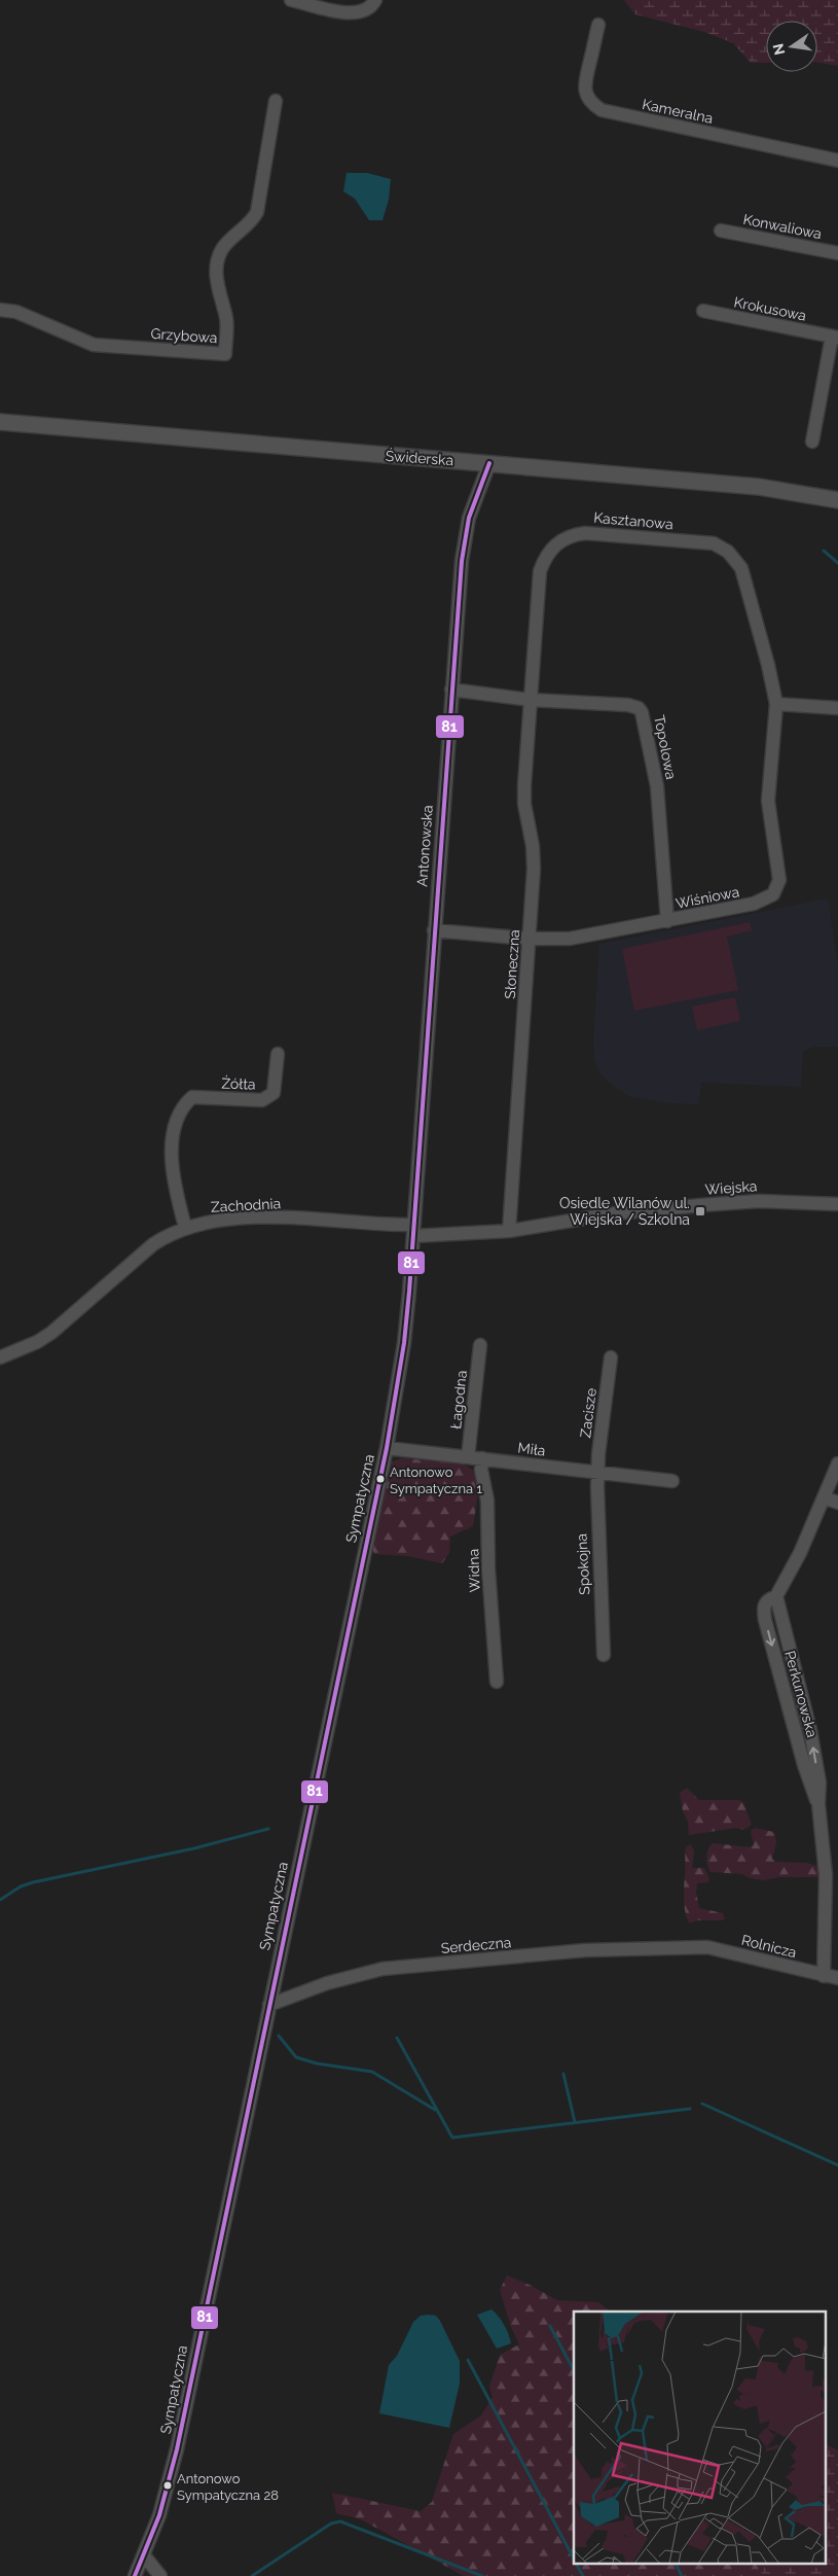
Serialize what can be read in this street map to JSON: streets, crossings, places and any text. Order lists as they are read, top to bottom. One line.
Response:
{"streets":{"street":["Kameralna","Konwaliowa","Krokusowa","Grzybowa","Świderska","Kasztanowa","Topolowa","Antonowska","Wiśniowa","Słoneczna","Żółta","Wiejska","Zachodnia","Łagodna","Zacisze","Miła","Sympatyczna","Spokojna","Widna","Perkunowska","Serdeczna","Rolnicza"]},"crossings":[["Świderska","Antonowska"],["Kasztanowa","Topolowa"],["Kasztanowa","Wiśniowa"],["Kasztanowa","Słoneczna"],["Topolowa","Antonowska"],["Topolowa","Wiśniowa"],["Topolowa","Słoneczna"],["Antonowska","Wiśniowa"],["Antonowska","Wiejska"],["Antonowska","Zachodnia"],["Antonowska","Sympatyczna"],["Wiśniowa","Słoneczna"],["Słoneczna","Wiejska"],["Żółta","Zachodnia"],["Wiejska","Zachodnia"],["Wiejska","Sympatyczna"],["Zachodnia","Sympatyczna"],["Łagodna","Miła"],["Zacisze","Miła"],["Zacisze","Spokojna"],["Miła","Sympatyczna"],["Miła","Spokojna"],["Miła","Widna"],["Sympatyczna","Serdeczna"],["Perkunowska","Rolnicza"],["Serdeczna","Rolnicza"]],"places":{"transit":["Osiedle Wilanów ul. Wiejska / Szkolna"],"other":["Antonowo Sympatyczna 1","Antonowo Sympatyczna 28"]},"lines":["transit line 81"],"north":"left"}
